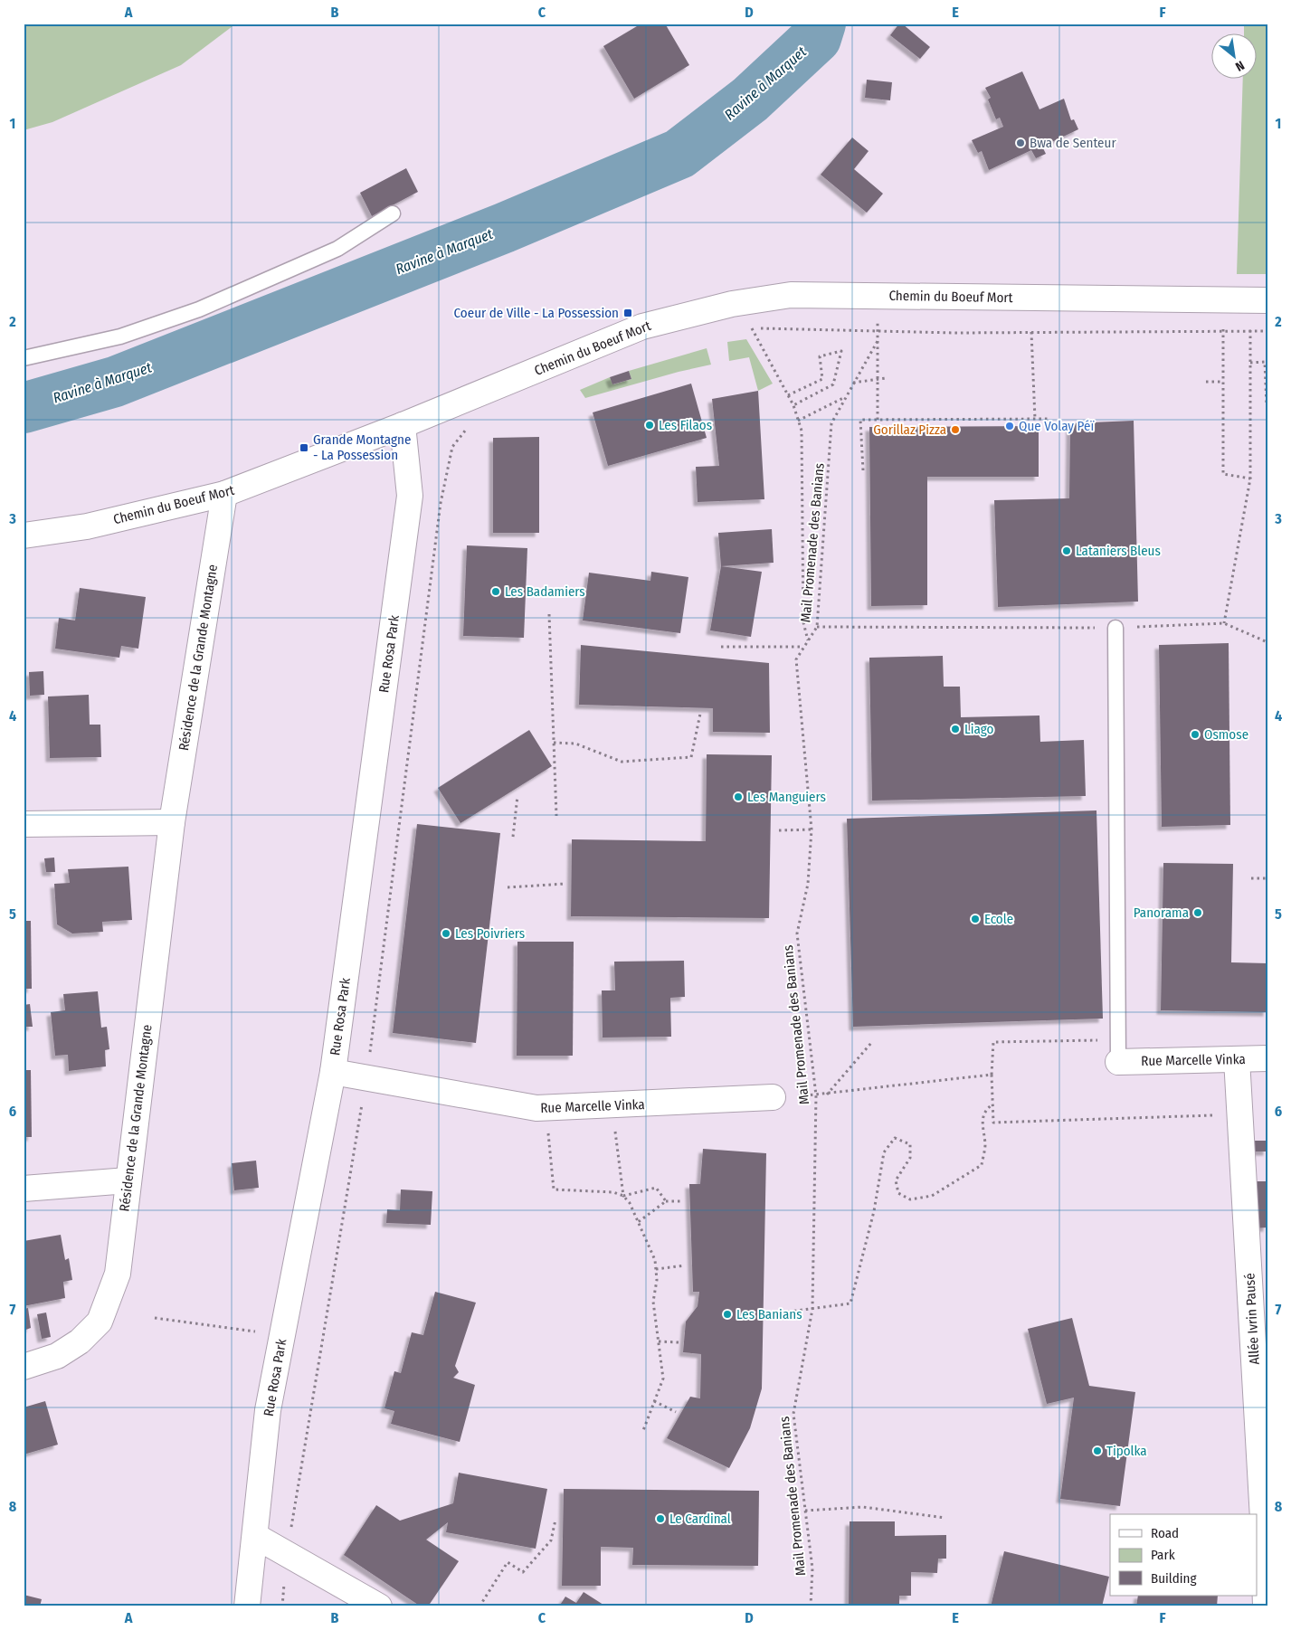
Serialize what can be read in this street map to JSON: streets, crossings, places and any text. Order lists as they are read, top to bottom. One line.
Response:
{"streets":{"street":["Chemin du Boeuf Mort","Rue Rosa Park","Résidence de la Grande Montagne","Rue Marcelle Vinka","Allée Ivrin Pausé"],"path":["Mail Promenade des Banians"]},"crossings":[["Chemin du Boeuf Mort","Rue Rosa Park"],["Chemin du Boeuf Mort","Résidence de la Grande Montagne"],["Rue Rosa Park","Rue Marcelle Vinka"],["Rue Marcelle Vinka","Allée Ivrin Pausé"]],"water":["Ravine à Marquet"],"places":{"other":["Bwa de Senteur","Les Filaos","Que Volay Péï","Gorillaz Pizza","Lataniers Bleus","Les Badamiers","Liago","Osmose","Les Manguiers","Panorama","Ecole","Les Poivriers","Les Banians","Tipolka","Le Cardinal"],"transit":["Coeur de Ville - La Possession","Grande Montagne - La Possession"]},"legend":["Road","Park","Building"],"north":"bottom right","grid":{"columns":["A","B","C","D","E","F"],"rows":["1","2","3","4","5","6","7","8"]}}
